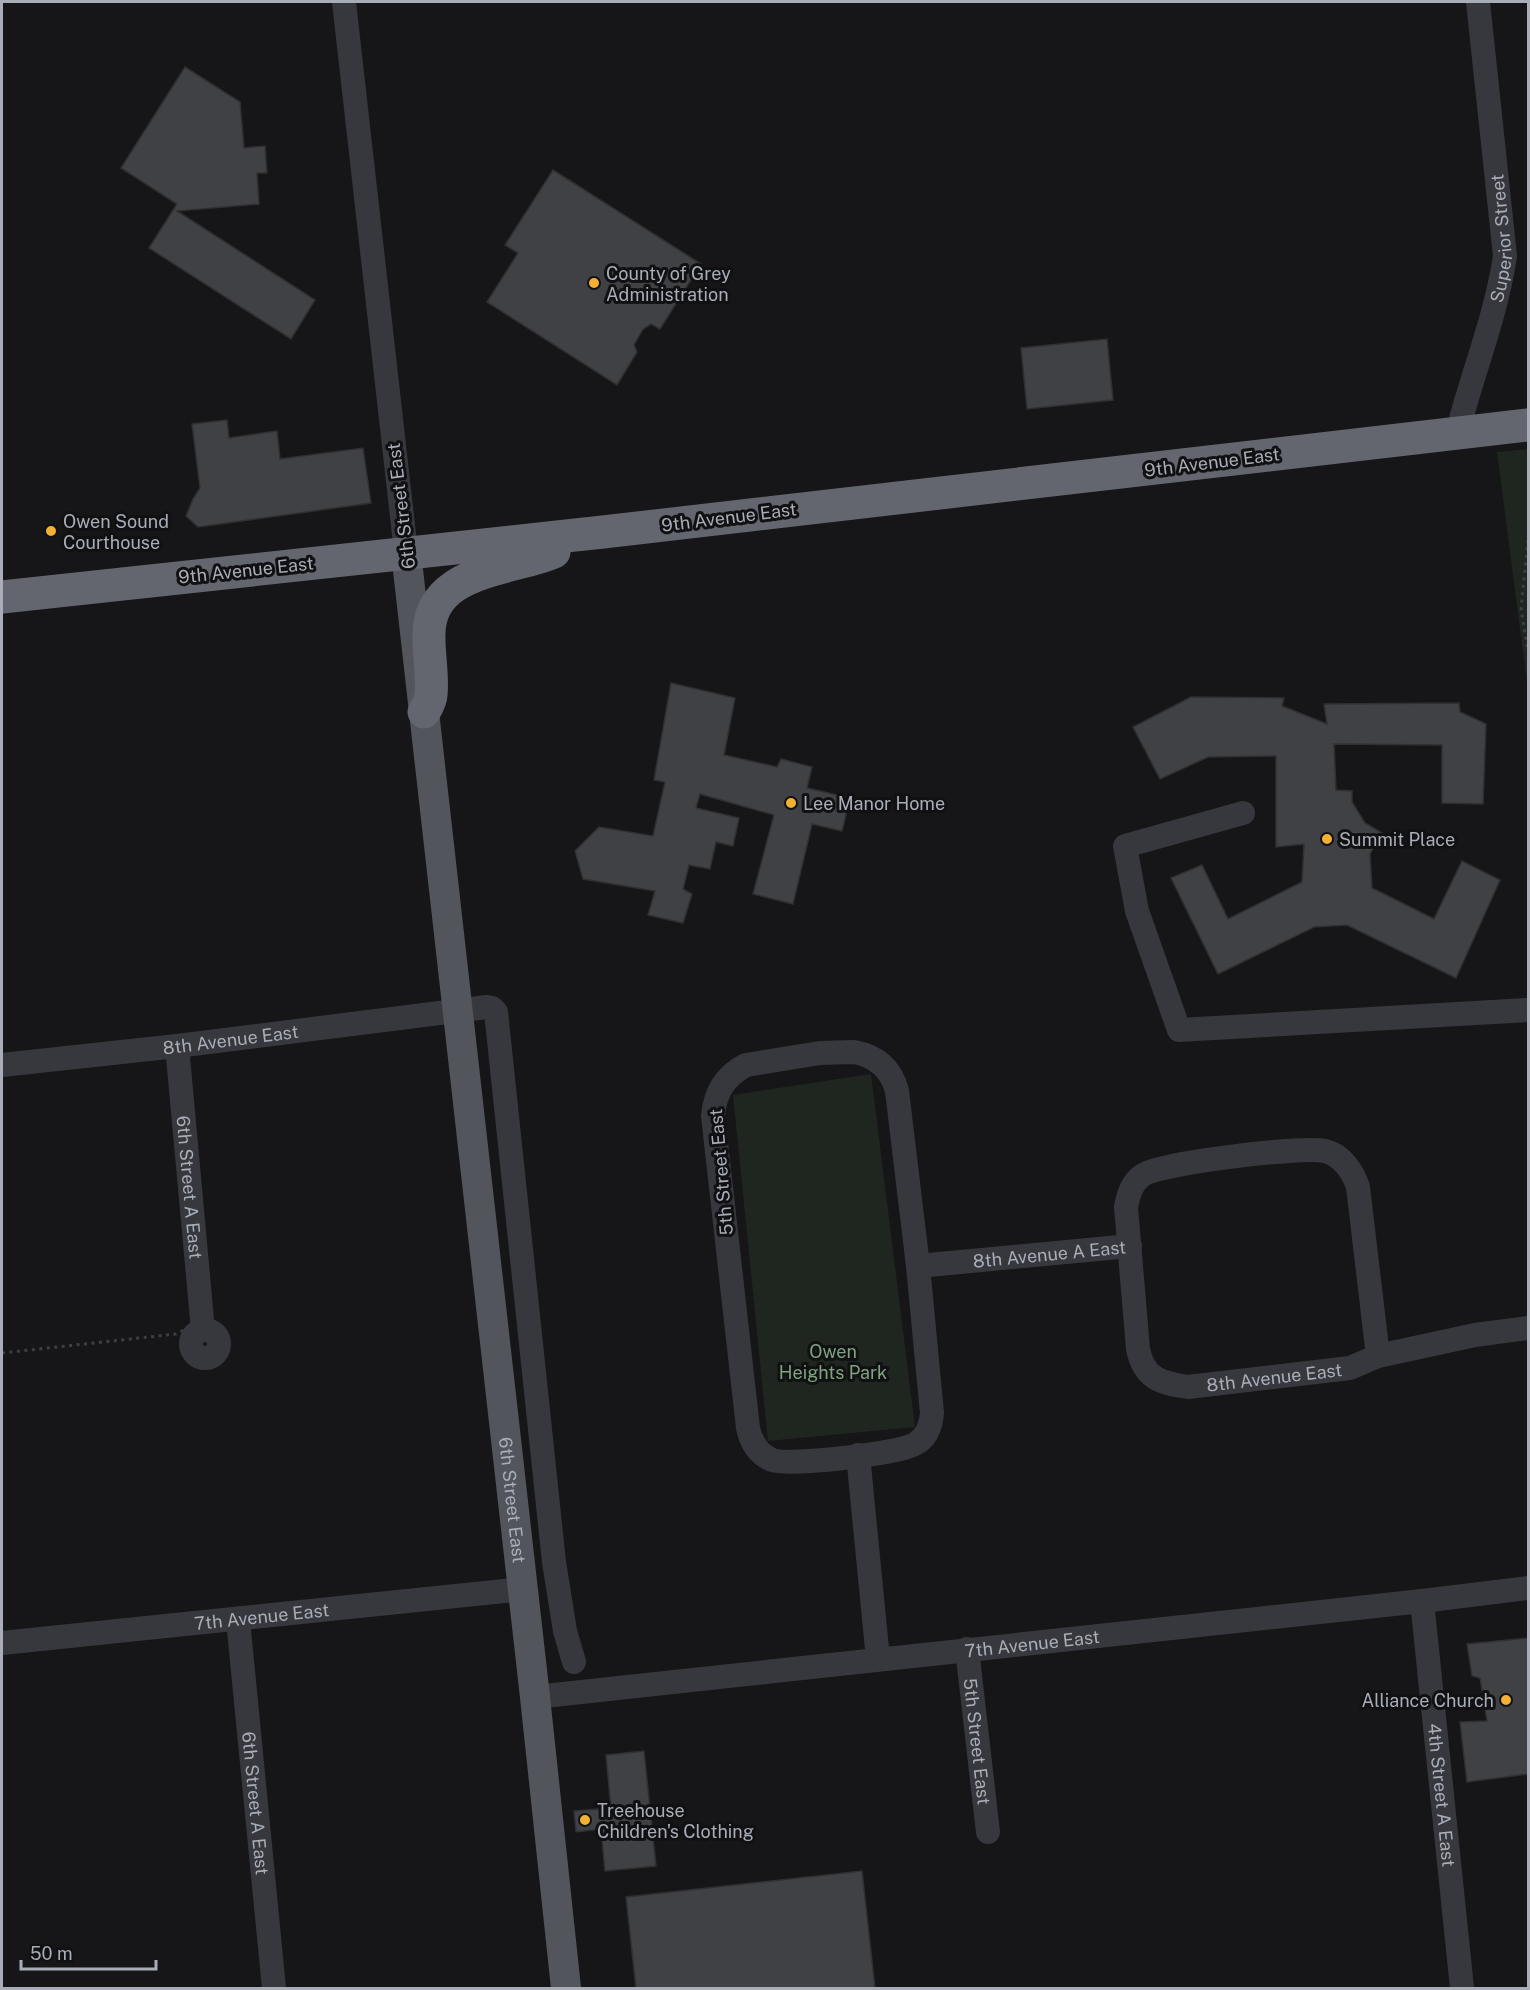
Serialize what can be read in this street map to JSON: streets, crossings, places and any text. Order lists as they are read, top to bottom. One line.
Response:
{"streets":{"highway":["9th Avenue East"],"main road":["6th Street East"],"street":["Superior Street","8th Avenue East","5th Street East","6th Street A East","8th Avenue A East","7th Avenue East","4th Street A East"]},"crossings":[["Superior Street","9th Avenue East"],["9th Avenue East","6th Street East"],["6th Street East","8th Avenue East"],["6th Street East","7th Avenue East"],["8th Avenue East","6th Street A East"],["8th Avenue East","8th Avenue A East"],["5th Street East","8th Avenue A East"],["5th Street East","7th Avenue East"],["6th Street A East","7th Avenue East"],["7th Avenue East","4th Street A East"]],"parks":["Owen Heights Park"],"places":["County of Grey Administration","Owen Sound Courthouse","Lee Manor Home","Summit Place","Alliance Church","Treehouse Children's Clothing"],"scale_bar":"50 m"}
